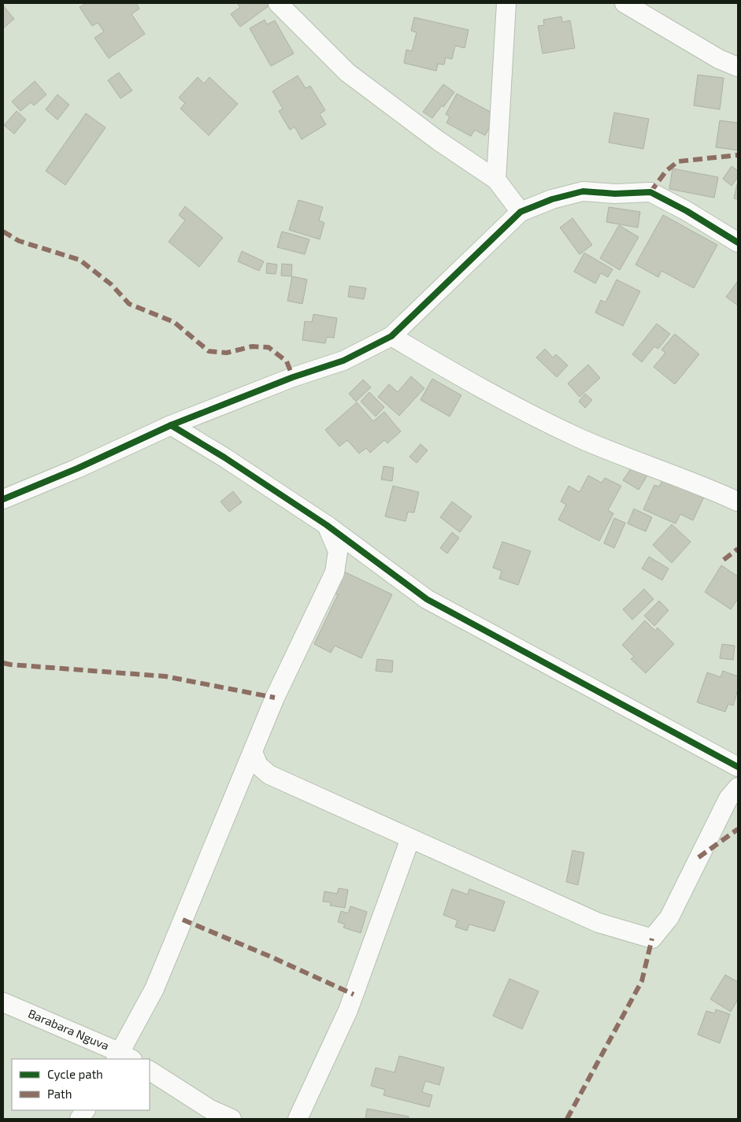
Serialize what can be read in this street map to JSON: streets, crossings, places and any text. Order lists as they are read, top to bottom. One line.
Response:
{"streets":{"street":["Barabara Nguva"]},"legend":["Cycle path","Path"]}
